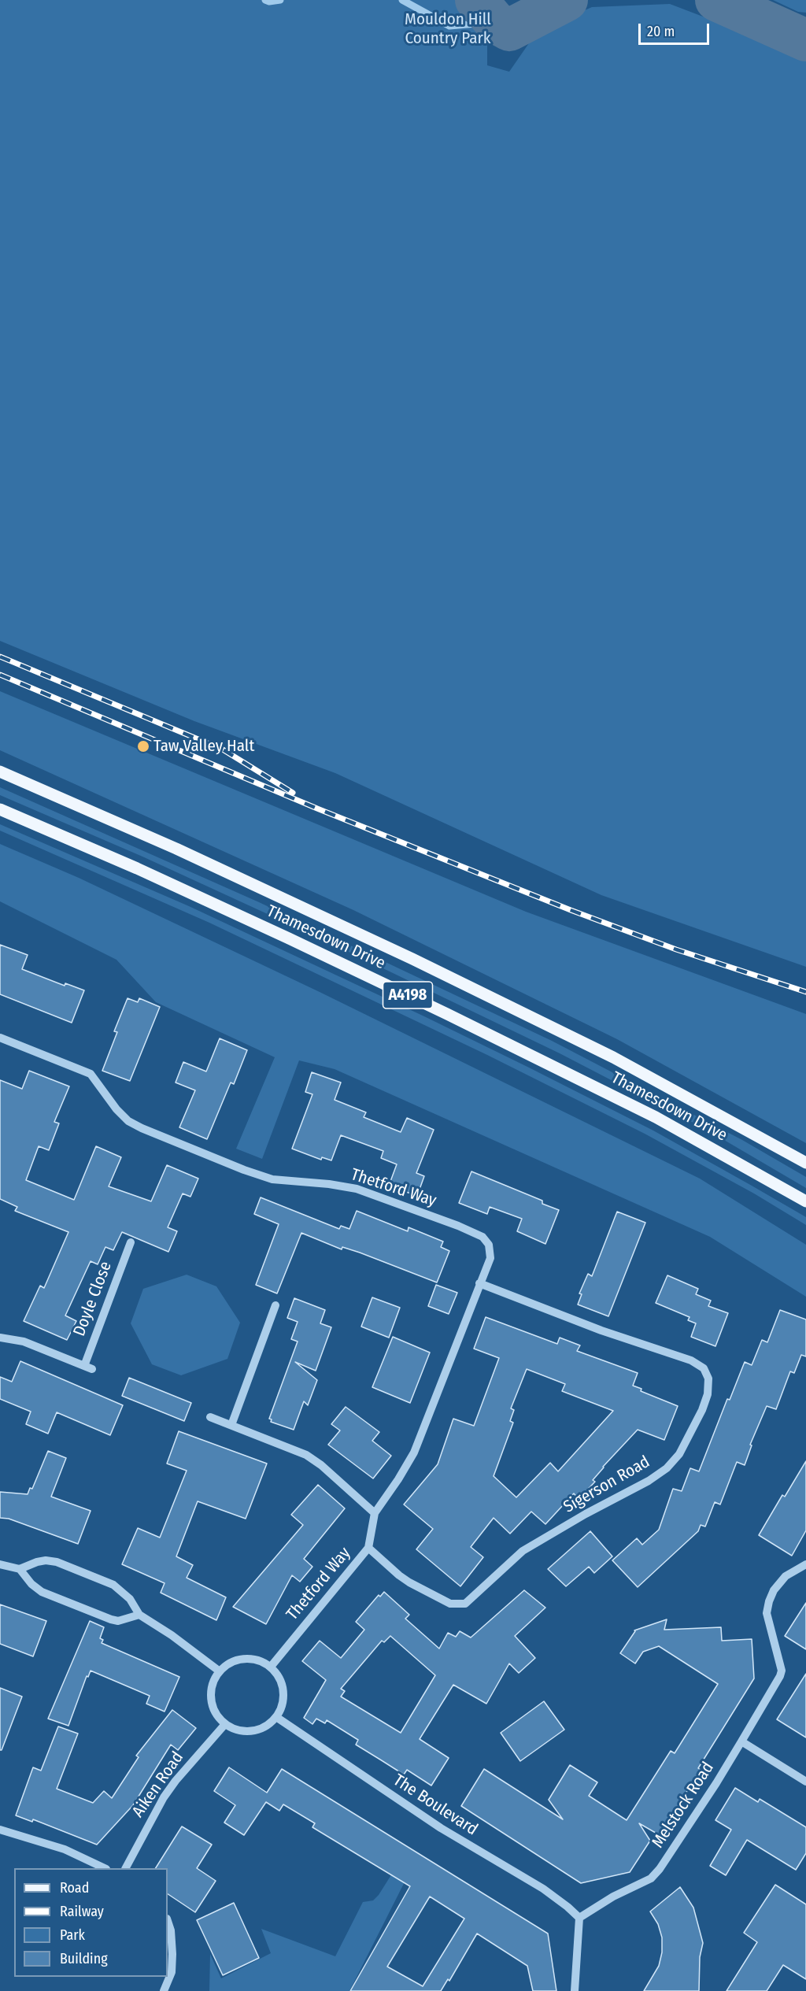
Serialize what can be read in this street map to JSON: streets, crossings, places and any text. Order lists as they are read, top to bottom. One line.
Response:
{"streets":{"main road":["Thamesdown Drive","A4198"],"street":["Thetford Way","Doyle Close","Sigerson Road","Aiken Road","The Boulevard","Melstock Road"]},"crossings":[["Thetford Way","Sigerson Road"],["Thetford Way","Aiken Road"],["Thetford Way","The Boulevard"],["Aiken Road","The Boulevard"],["The Boulevard","Melstock Road"]],"parks":["Mouldon Hill Country Park"],"places":["Taw Valley Halt"],"legend":["Road","Railway","Park","Building"],"scale_bar":"20 m"}
